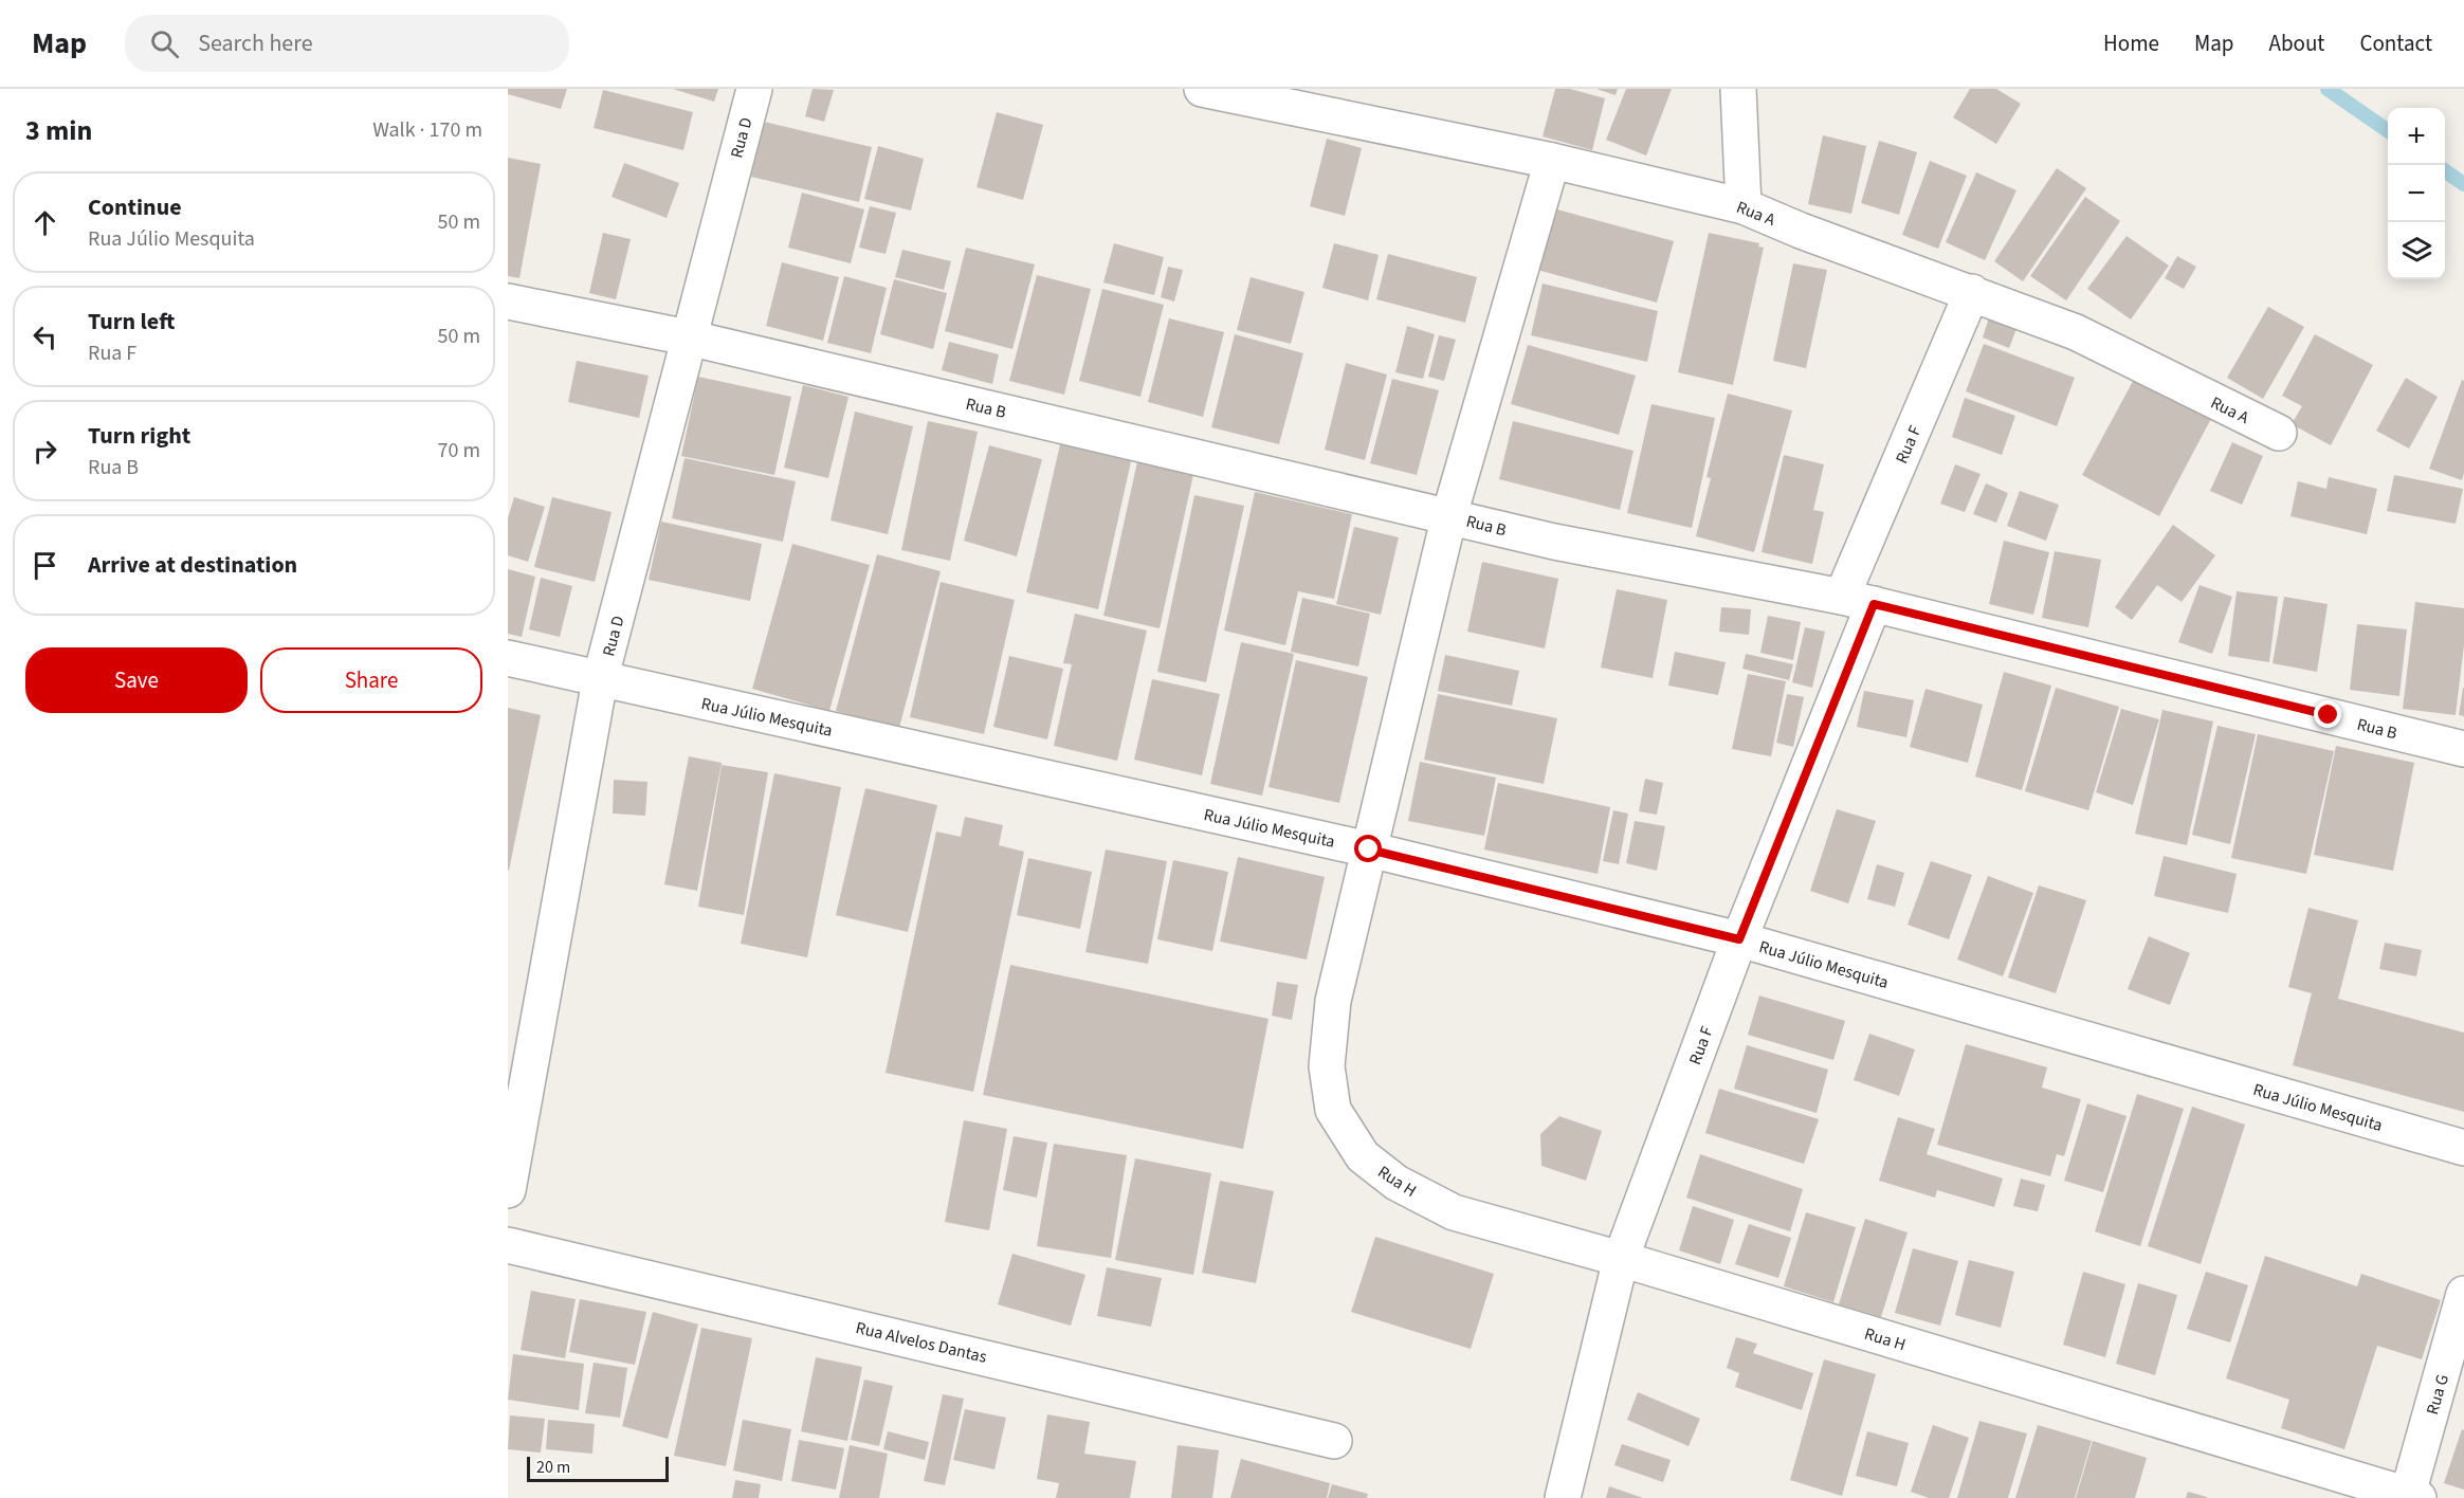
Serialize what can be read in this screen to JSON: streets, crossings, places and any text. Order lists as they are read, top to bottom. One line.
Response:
{"streets":{"street":["Rua D","Rua A","Rua B","Rua F","Rua Júlio Mesquita","Rua H","Rua Alvelos Dantas","Rua G"]},"crossings":[["Rua D","Rua B"],["Rua D","Rua Júlio Mesquita"],["Rua A","Rua F"],["Rua A","Rua H"],["Rua B","Rua F"],["Rua B","Rua H"],["Rua F","Rua Júlio Mesquita"],["Rua F","Rua H"],["Rua Júlio Mesquita","Rua H"],["Rua H","Rua G"]],"scale_bar":"20 m","page":{"header":"Map","search":"Search here","nav":["Home","Map","About","Contact"],"heading":["3 min","Walk · 170 m"],"map_buttons":["+","−"],"list":[["Continue","Rua Júlio Mesquita","50 m"],["Turn left","Rua F","50 m"],["Turn right","Rua B","70 m"],"Arrive at destination"],"buttons":["Save","Share"],"scale":"20 m"}}
